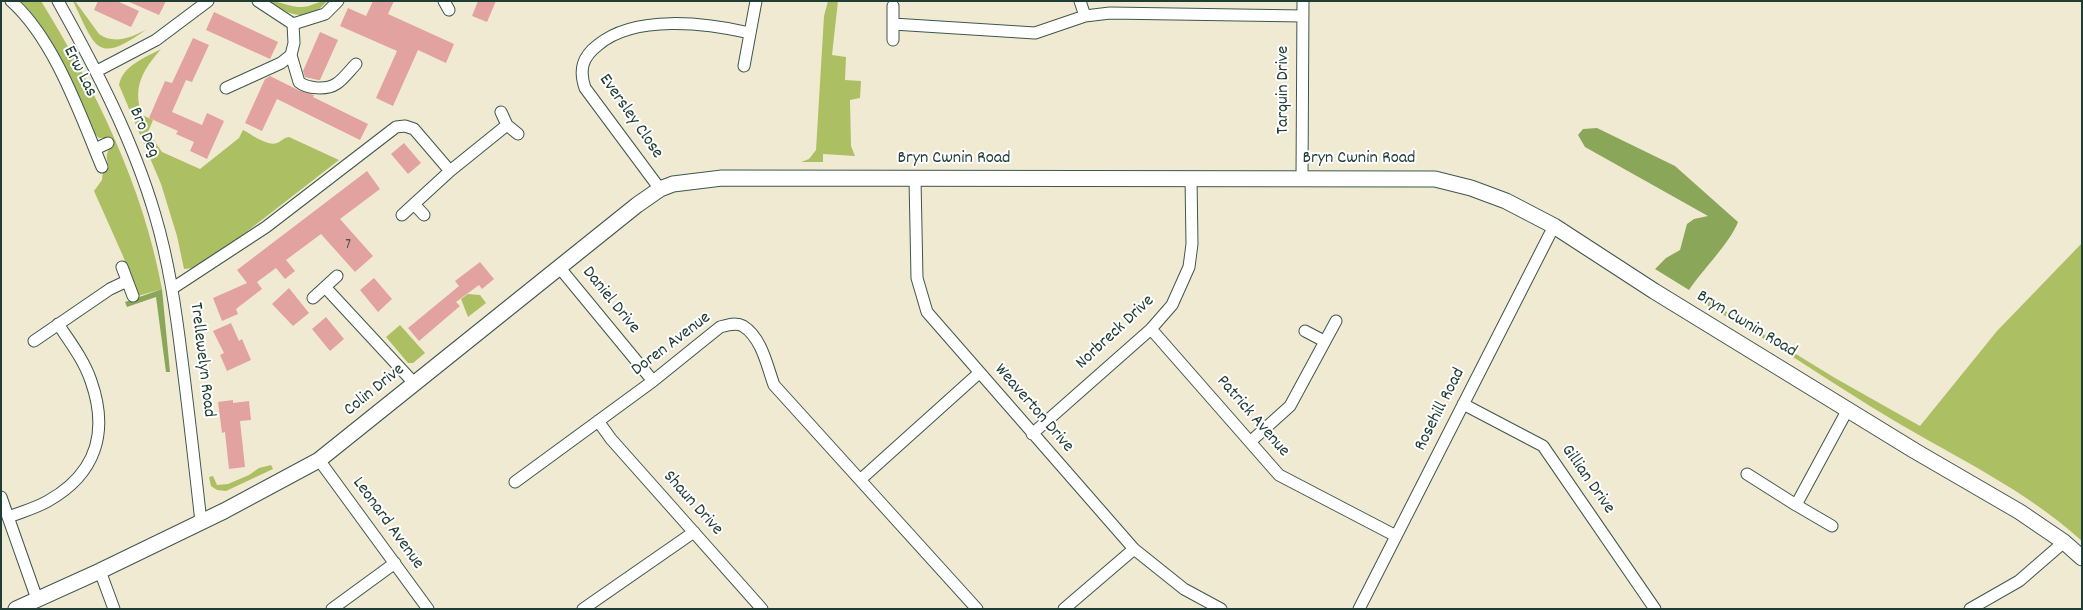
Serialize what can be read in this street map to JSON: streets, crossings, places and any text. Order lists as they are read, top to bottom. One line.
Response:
{"streets":{"street":["Erw Las","Tarquin Drive","Eversley Close","Bro Deg","Bryn Cwnin Road","Daniel Drive","Norbreck Drive","Doren Avenue","Trellewelyn Road","Colin Drive","Weaverton Drive","Rosehill Road","Patrick Avenue","Gillian Drive","Shaun Drive","Leonard Avenue"]},"crossings":[["Tarquin Drive","Bryn Cwnin Road"],["Eversley Close","Bryn Cwnin Road"],["Bro Deg","Trellewelyn Road"],["Bryn Cwnin Road","Daniel Drive"],["Bryn Cwnin Road","Norbreck Drive"],["Bryn Cwnin Road","Colin Drive"],["Bryn Cwnin Road","Weaverton Drive"],["Bryn Cwnin Road","Rosehill Road"],["Daniel Drive","Doren Avenue"],["Daniel Drive","Colin Drive"],["Norbreck Drive","Weaverton Drive"],["Norbreck Drive","Patrick Avenue"],["Doren Avenue","Shaun Drive"],["Trellewelyn Road","Colin Drive"],["Colin Drive","Leonard Avenue"],["Rosehill Road","Patrick Avenue"],["Rosehill Road","Gillian Drive"]],"house_numbers":["7"]}
